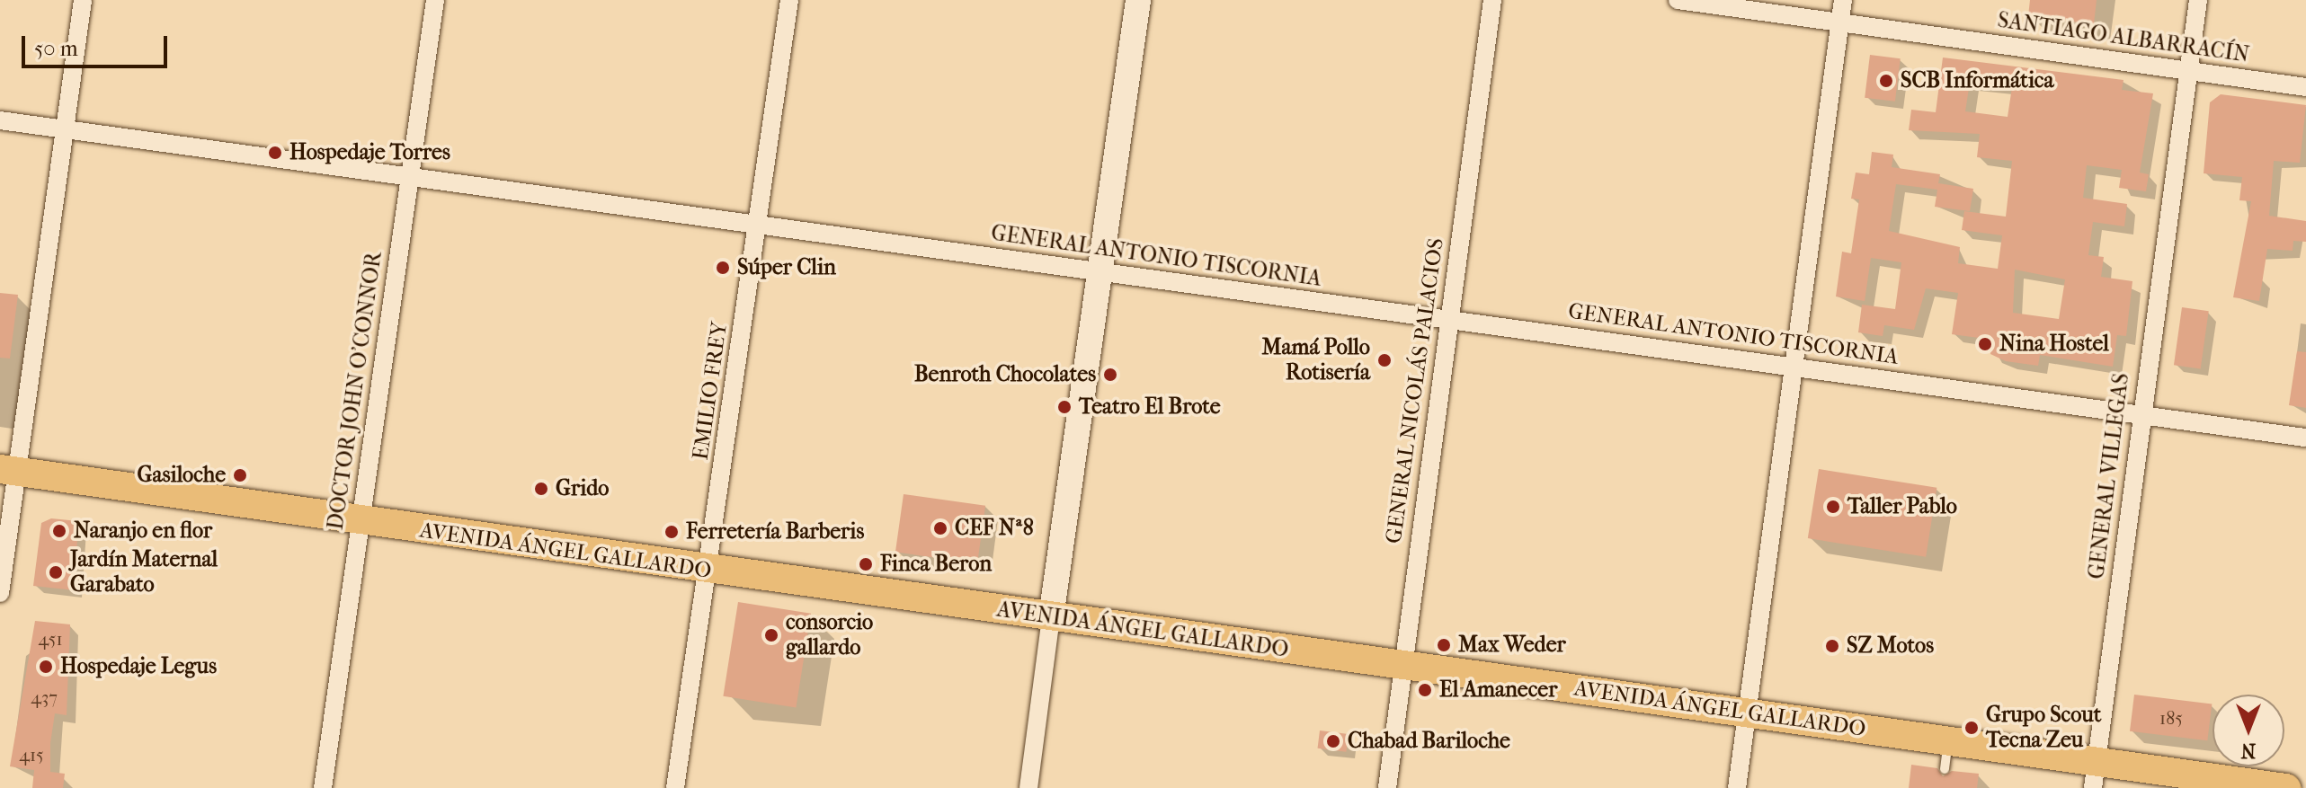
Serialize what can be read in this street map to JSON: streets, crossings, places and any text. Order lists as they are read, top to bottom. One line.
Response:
{"streets":{"main road":["AVENIDA ÁNGEL GALLARDO"],"street":["SANTIAGO ALBARRACÍN","GENERAL ANTONIO TISCORNIA","DOCTOR JOHN O'CONNOR","EMILIO FREY","GENERAL NICOLÁS PALACIOS","GENERAL VILLEGAS"]},"crossings":[["SANTIAGO ALBARRACÍN","GENERAL VILLEGAS"],["GENERAL ANTONIO TISCORNIA","DOCTOR JOHN O'CONNOR"],["GENERAL ANTONIO TISCORNIA","EMILIO FREY"],["GENERAL ANTONIO TISCORNIA","GENERAL NICOLÁS PALACIOS"],["GENERAL ANTONIO TISCORNIA","GENERAL VILLEGAS"],["DOCTOR JOHN O'CONNOR","AVENIDA ÁNGEL GALLARDO"],["EMILIO FREY","AVENIDA ÁNGEL GALLARDO"],["GENERAL NICOLÁS PALACIOS","AVENIDA ÁNGEL GALLARDO"],["GENERAL VILLEGAS","AVENIDA ÁNGEL GALLARDO"]],"places":["SCB Informática","Hospedaje Torres","Súper Clin","Nina Hostel","Mamá Pollo Rotisería","Benroth Chocolates","Teatro El Brote","Gasiloche","Grido","Taller Pablo","CEF Nª8","Naranjo en flor","Ferretería Barberis","Finca Beron","Jardín Maternal Garabato","consorcio gallardo","Max Weder","SZ Motos","Hospedaje Legus","El Amanecer","Grupo Scout Tecna Zeu","Chabad Bariloche"],"house_numbers":["451","437","185","415"],"scale_bar":"50 m","north":"bottom"}
